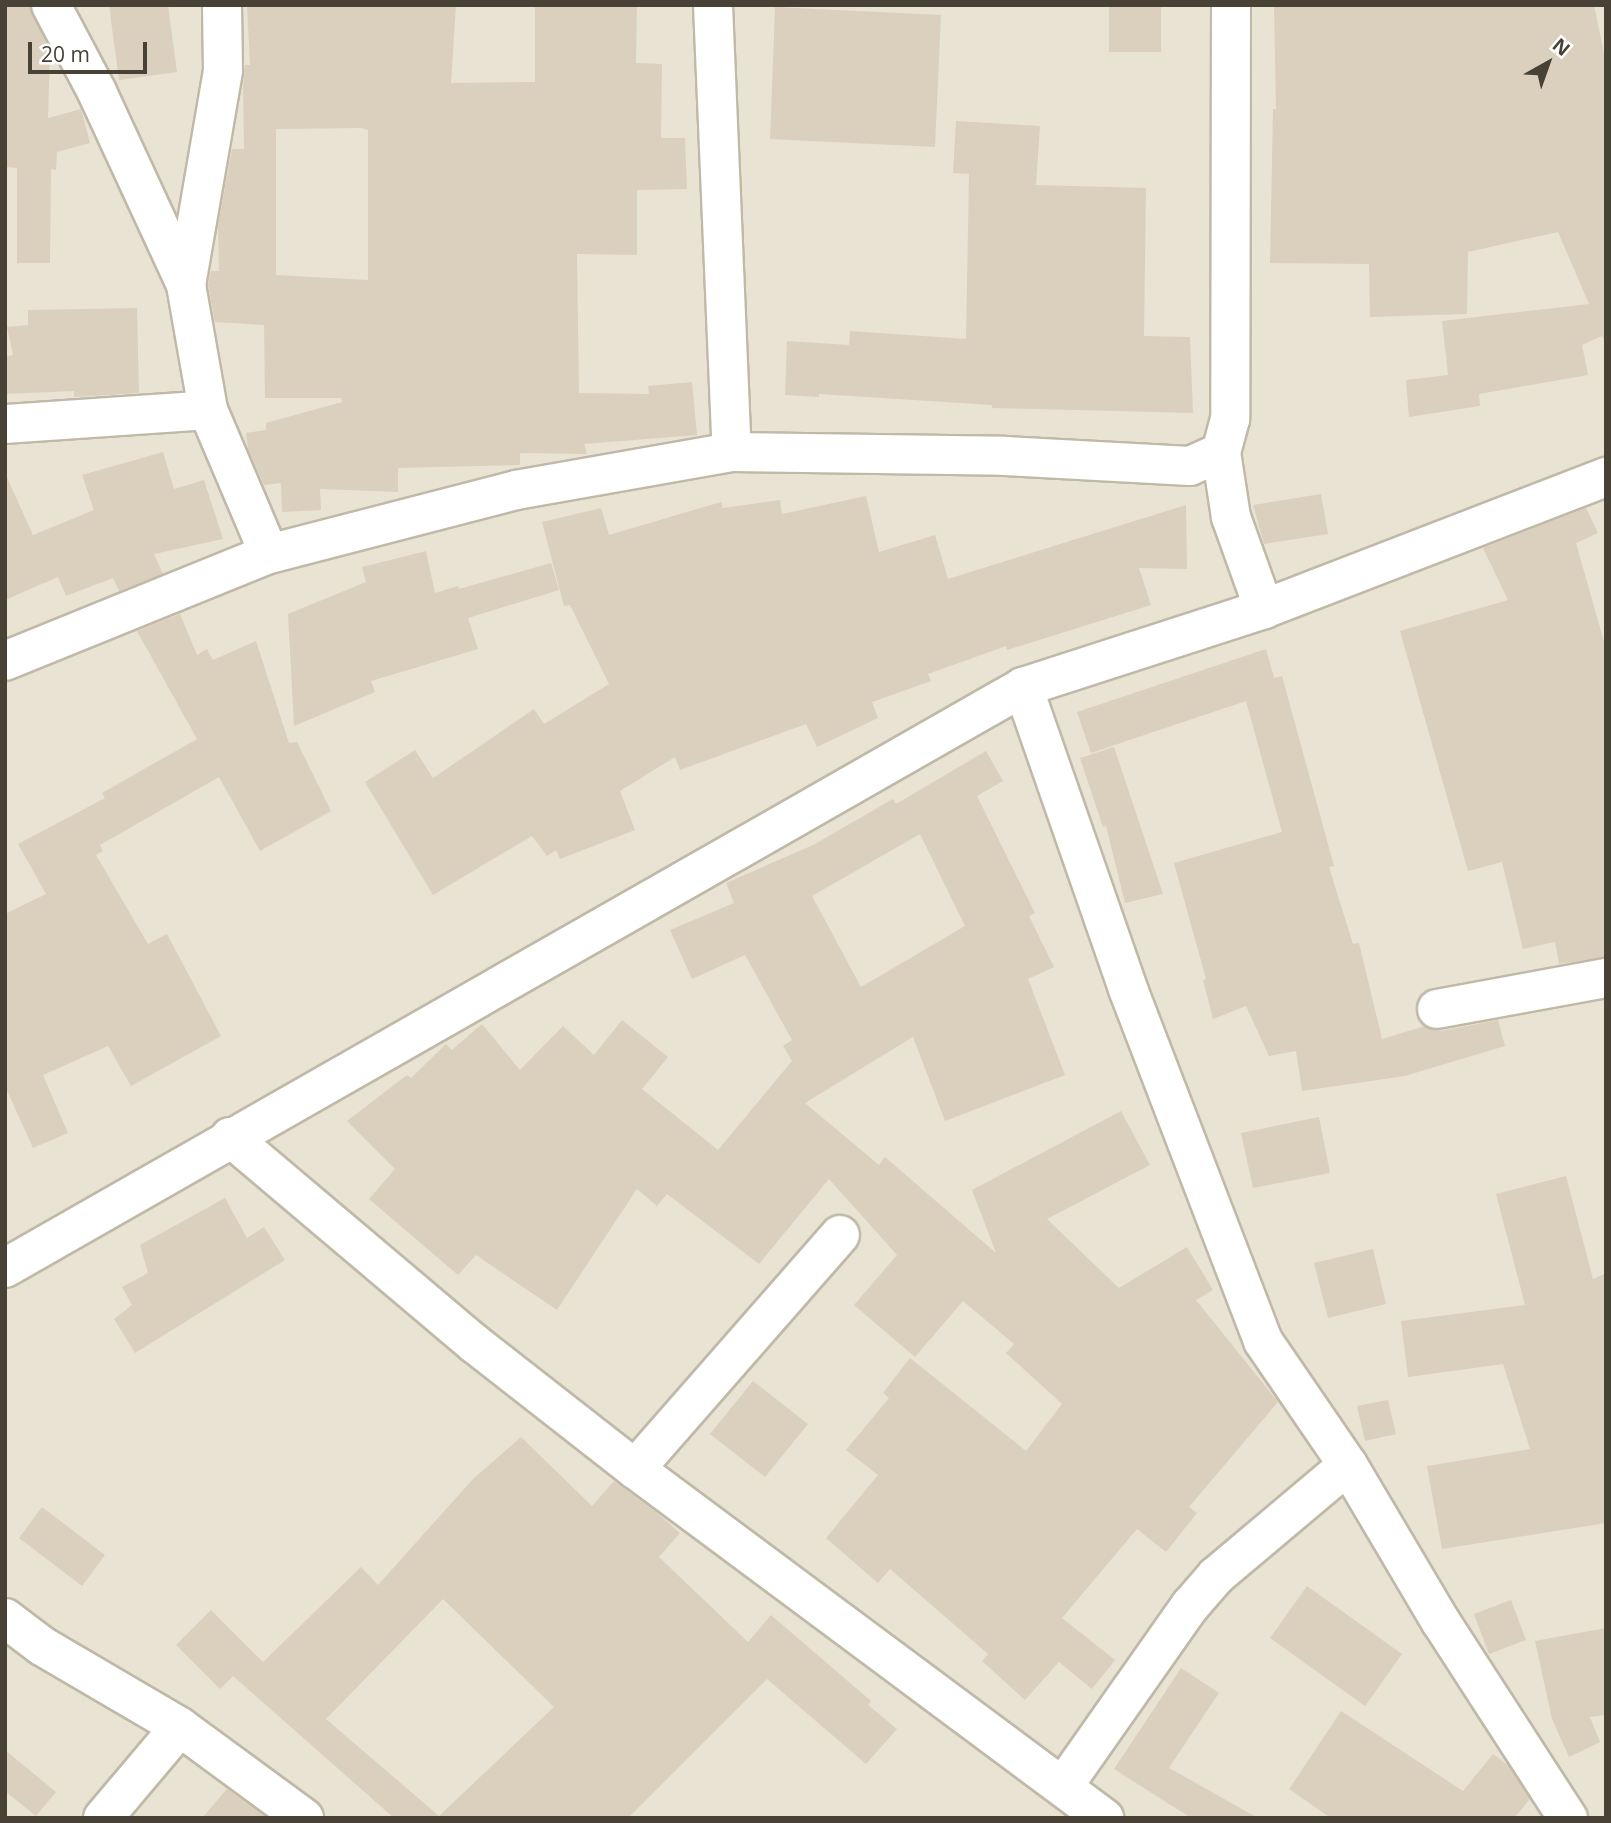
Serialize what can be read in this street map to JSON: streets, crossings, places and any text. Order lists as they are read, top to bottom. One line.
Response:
{"scale_bar":"20 m","north":"top right"}
